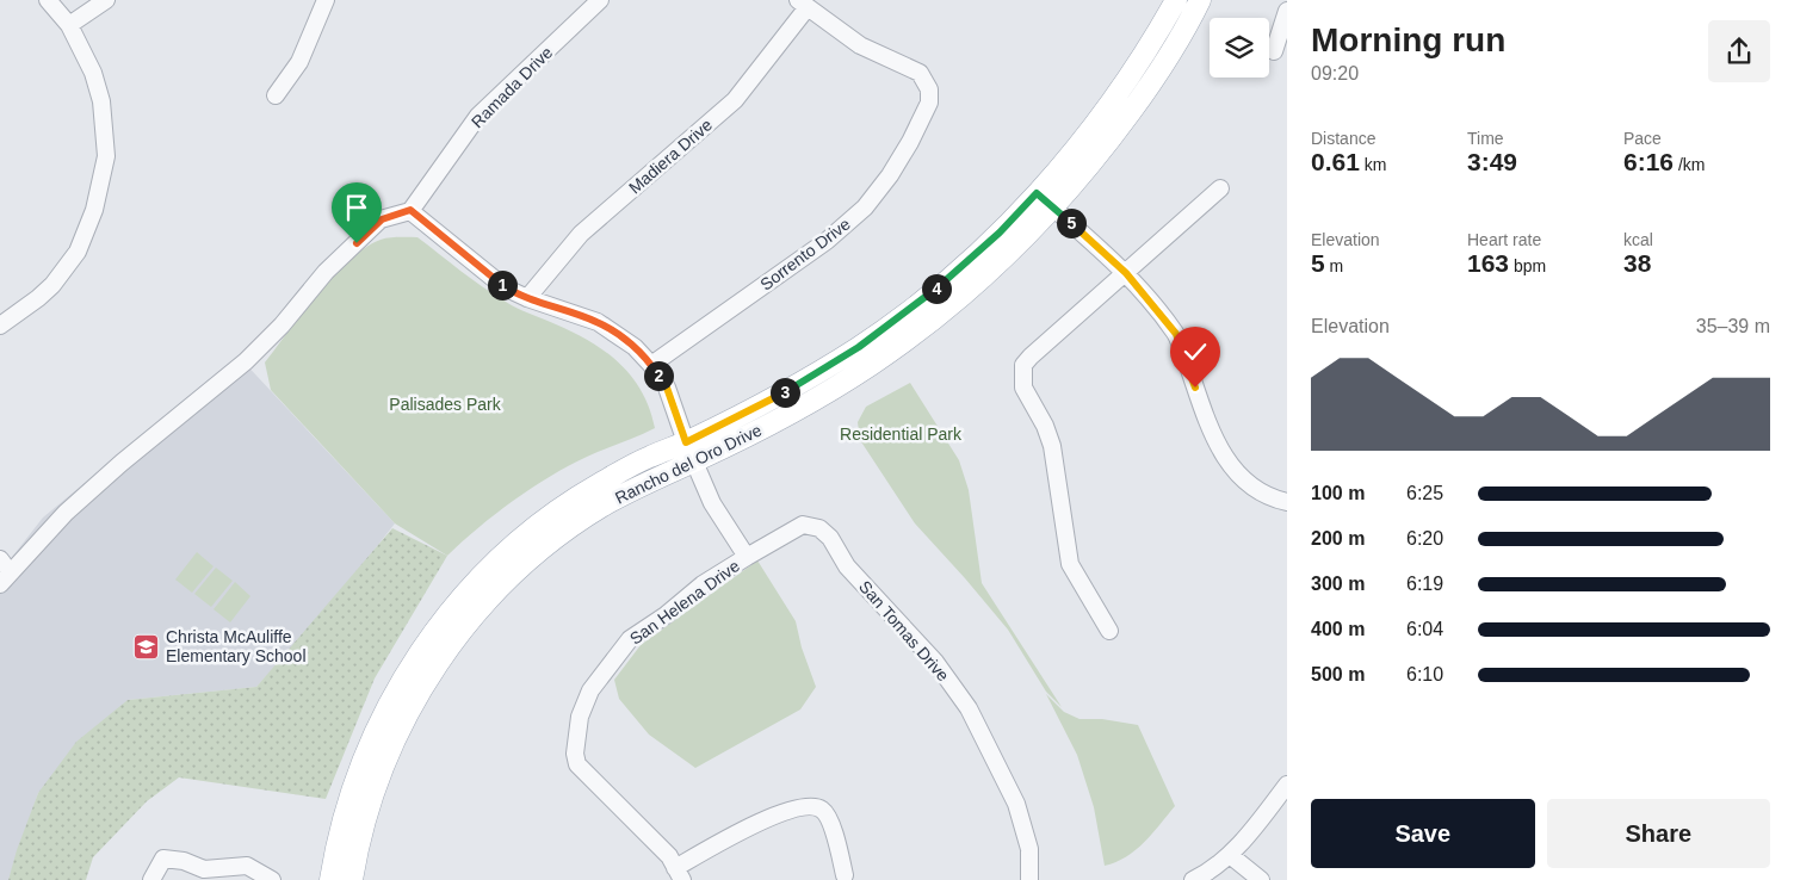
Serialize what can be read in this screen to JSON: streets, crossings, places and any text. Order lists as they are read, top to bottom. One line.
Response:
{"streets":{"main road":["Rancho del Oro Drive"],"street":["Ramada Drive","Madiera Drive","Sorrento Drive","San Helena Drive","San Tomas Drive"]},"crossings":[["Madiera Drive","Sorrento Drive"],["San Helena Drive","San Tomas Drive"]],"parks":["Palisades Park","Residential Park"],"places":{"school or university":["Christa McAuliffe Elementary School"]},"page":{"heading":["Morning run","09:20"],"stats":[["Distance","0.61 km"],["Time","3:49"],["Pace","6:16 /km"],["Elevation","5 m"],["Heart rate","163 bpm"],["kcal","38"]],"pins":["5","1","4","2","3"],"chart":["Elevation","35–39 m"],"list":[{"name":"100 m","note":"6:25"},{"name":"200 m","note":"6:20"},{"name":"300 m","note":"6:19"},{"name":"400 m","note":"6:04"},{"name":"500 m","note":"6:10"}],"buttons":["Save","Share"]}}
